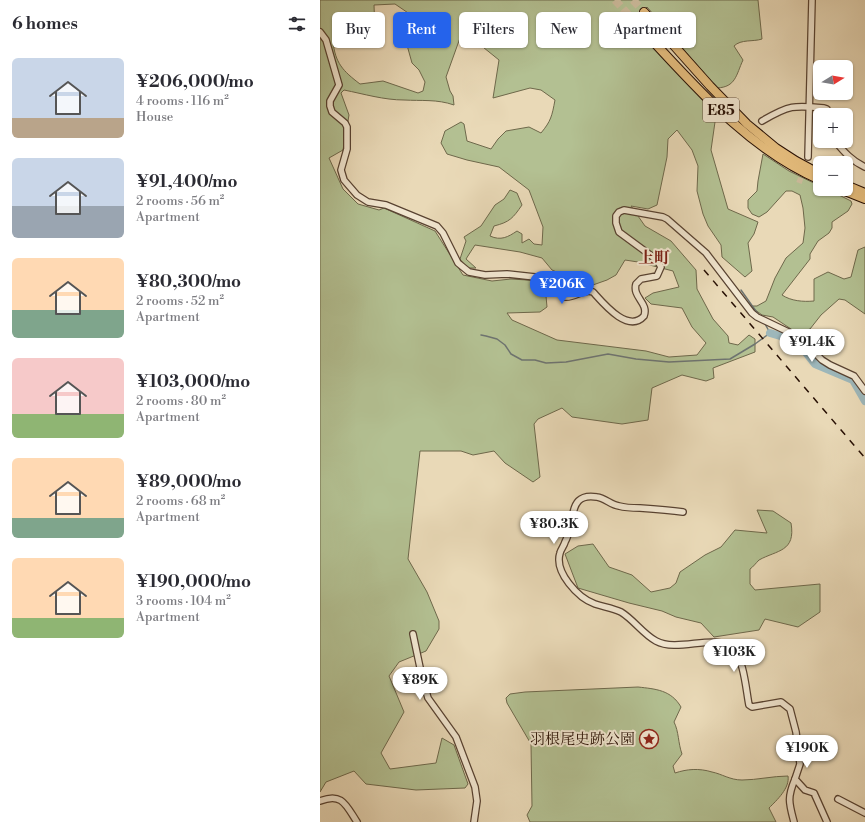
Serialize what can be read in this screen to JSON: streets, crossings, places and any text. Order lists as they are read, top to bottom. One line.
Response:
{"streets":{"highway":["E85"]},"districts":["上町"],"places":{"place":["羽根尾史跡公園"]},"north":"right","page":{"heading":"6 homes","chip":["Buy","Rent","Filters","New","Apartment"],"list":[{"name":"¥206,000/mo","note":"4 rooms · 116 m² · House"},{"name":"¥91,400/mo","note":"2 rooms · 56 m² · Apartment"},{"name":"¥80,300/mo","note":"2 rooms · 52 m² · Apartment"},{"name":"¥103,000/mo","note":"2 rooms · 80 m² · Apartment"},{"name":"¥89,000/mo","note":"2 rooms · 68 m² · Apartment"},{"name":"¥190,000/mo","note":"3 rooms · 104 m² · Apartment"}],"map_buttons":["+","−"],"price":["¥206K","¥91.4K","¥80.3K","¥103K","¥89K","¥190K"]}}
